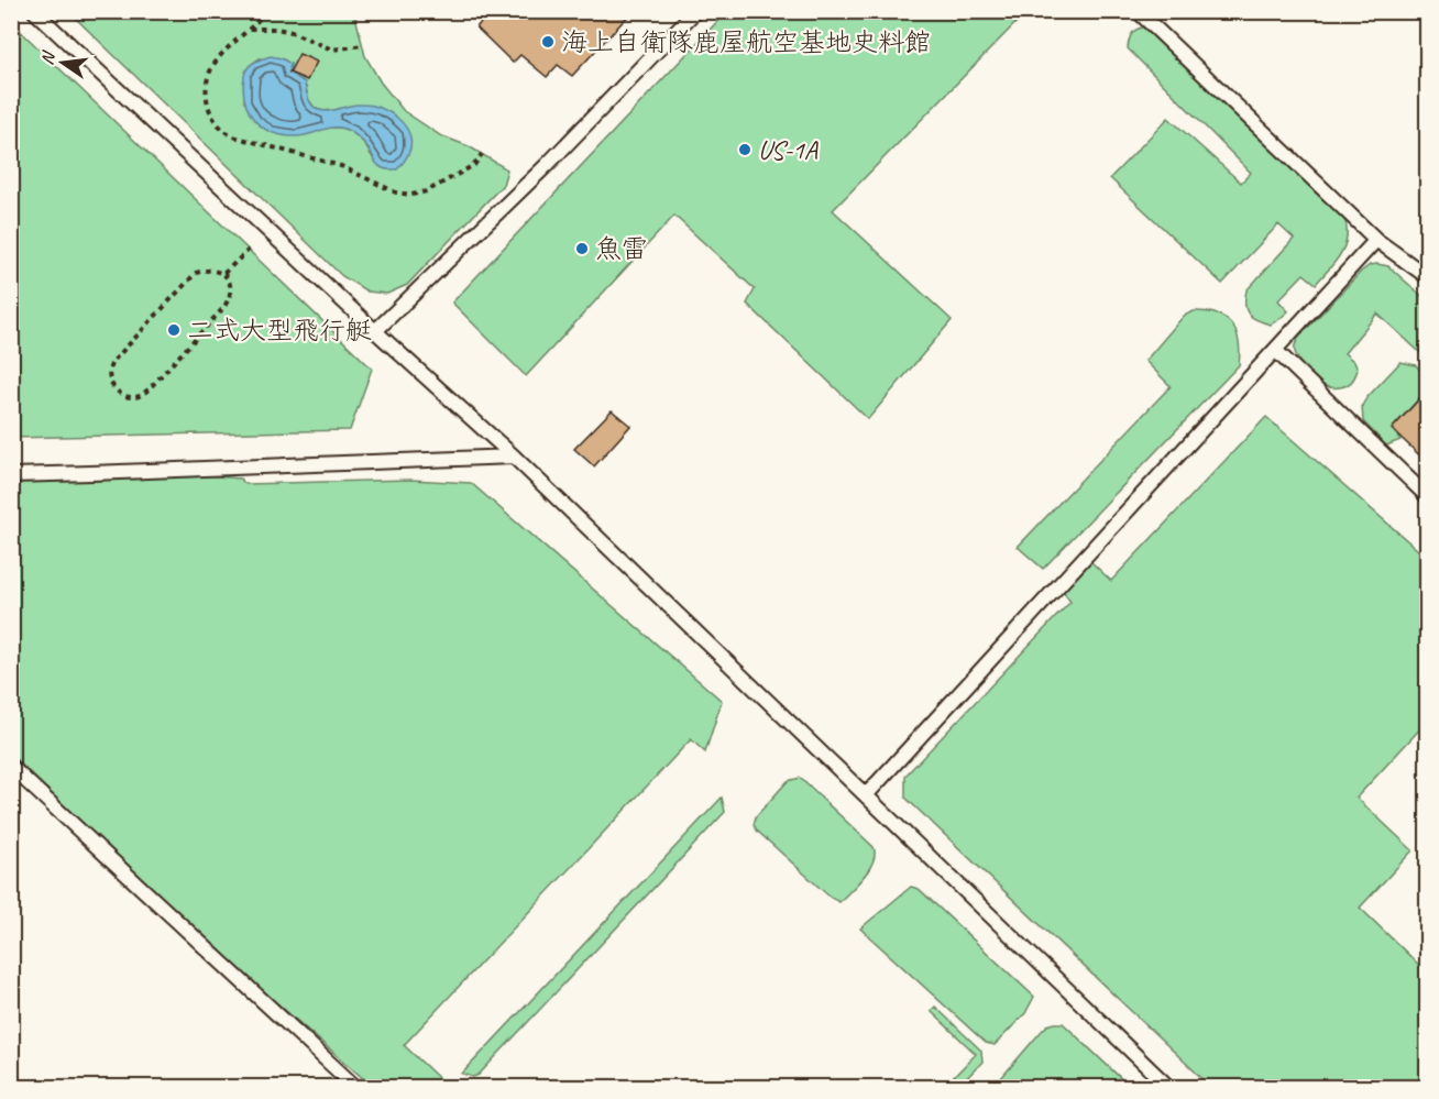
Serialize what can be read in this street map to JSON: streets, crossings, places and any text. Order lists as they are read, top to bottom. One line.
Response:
{"places":["海上自衛隊鹿屋航空基地史料館","US-1A","魚雷","二式大型飛行艇"],"north":"left"}
